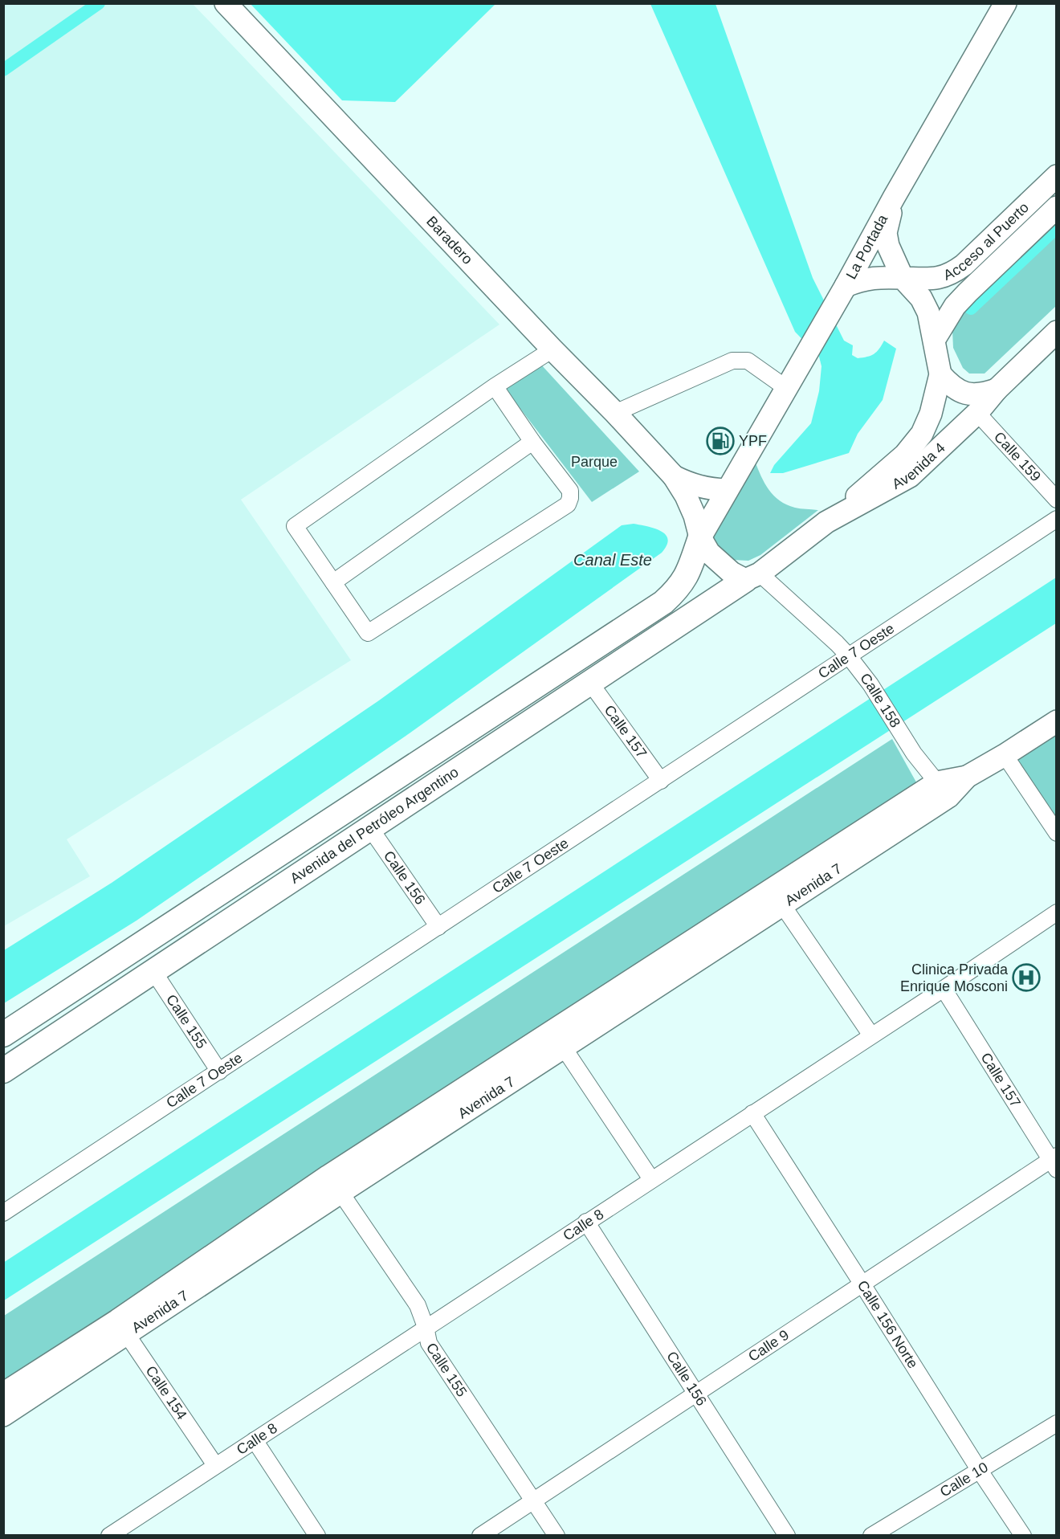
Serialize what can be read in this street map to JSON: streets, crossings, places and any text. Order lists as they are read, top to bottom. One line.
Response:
{"streets":{"main road":["Acceso al Puerto","Baradero","La Portada","Avenida 4","Avenida del Petróleo Argentino","Avenida 7"],"street":["Calle 159","Calle 7 Oeste","Calle 158","Calle 157","Calle 156","Calle 155","Calle 8","Calle 156 Norte","Calle 9","Calle 154","Calle 10"]},"crossings":[["Acceso al Puerto","La Portada"],["Baradero","La Portada"],["Baradero","Avenida 4"],["Baradero","Calle 158"],["Baradero","Avenida del Petróleo Argentino"],["La Portada","Avenida del Petróleo Argentino"],["Calle 159","Avenida 4"],["Avenida 4","Calle 158"],["Avenida 4","Avenida del Petróleo Argentino"],["Calle 7 Oeste","Calle 158"],["Calle 7 Oeste","Calle 157"],["Calle 7 Oeste","Calle 156"],["Calle 7 Oeste","Calle 155"],["Calle 158","Avenida del Petróleo Argentino"],["Calle 158","Avenida 7"],["Calle 157","Avenida del Petróleo Argentino"],["Calle 157","Calle 8"],["Calle 157","Calle 9"],["Avenida del Petróleo Argentino","Calle 156"],["Avenida del Petróleo Argentino","Calle 155"],["Calle 156","Calle 8"],["Calle 156","Calle 9"],["Avenida 7","Calle 155"],["Avenida 7","Calle 154"],["Calle 155","Calle 8"],["Calle 155","Calle 9"],["Calle 8","Calle 156 Norte"],["Calle 8","Calle 154"],["Calle 156 Norte","Calle 9"],["Calle 156 Norte","Calle 10"]],"water":["Canal Este"],"parks":["Parque"],"places":{"fuel station":["YPF"],"hospital":["Clinica Privada Enrique Mosconi"]}}
